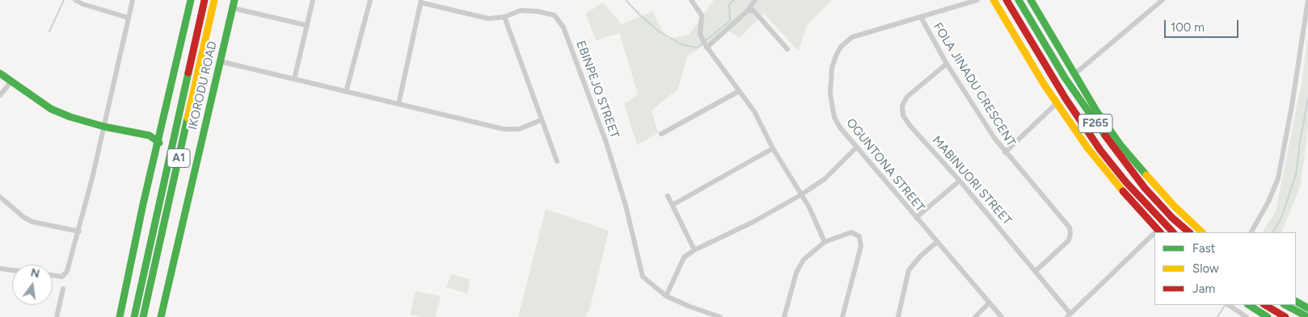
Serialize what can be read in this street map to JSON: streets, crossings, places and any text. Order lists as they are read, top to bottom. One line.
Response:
{"streets":{"main road":["IKORODU ROAD","F265","A1"],"street":["FOLA JINADU CRESCENT","EBINPEJO STREET","OGUNTONA STREET","MABINUORI STREET"]},"crossings":[["FOLA JINADU CRESCENT","OGUNTONA STREET"],["FOLA JINADU CRESCENT","MABINUORI STREET"]],"legend":["Fast","Slow","Jam"],"scale_bar":"100 m","north":"top"}
